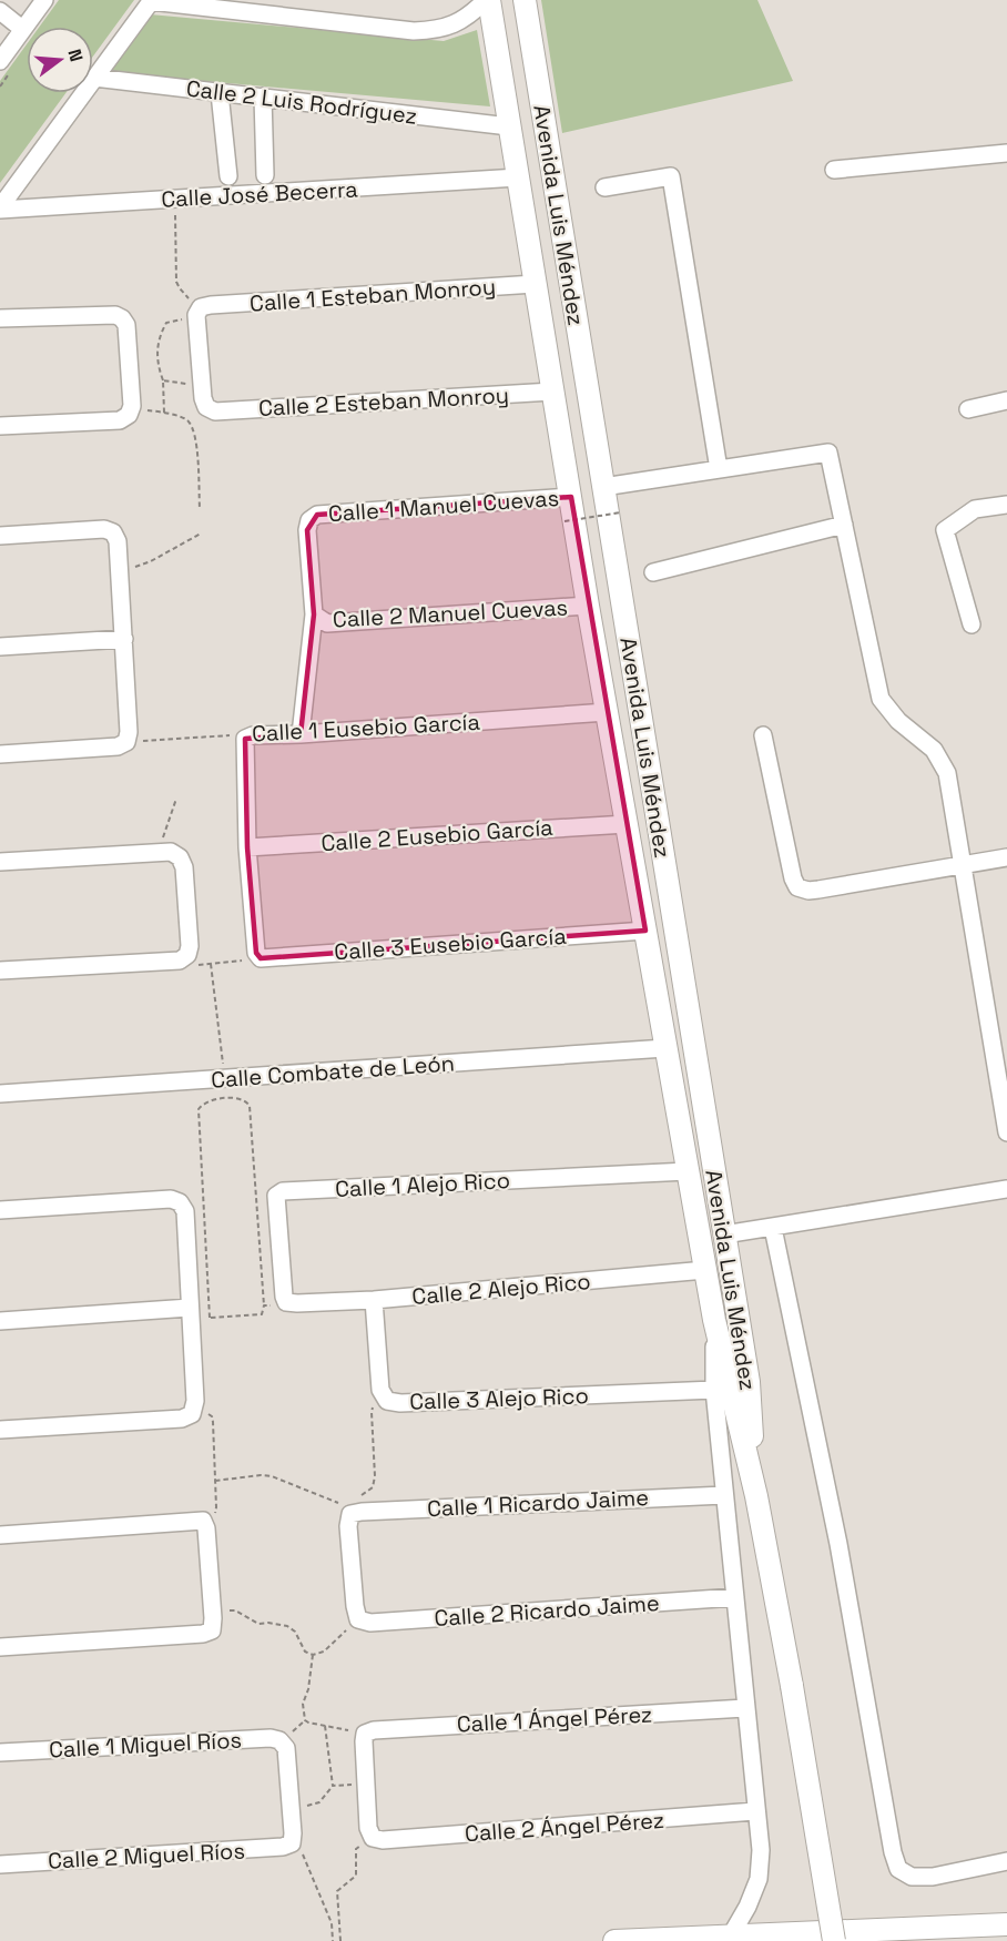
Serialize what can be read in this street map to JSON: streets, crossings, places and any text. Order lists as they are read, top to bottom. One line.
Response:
{"streets":{"main road":["Avenida Luis Méndez"],"street":["Calle 2 Luis Rodríguez","Calle José Becerra","Calle 1 Esteban Monroy","Calle 2 Esteban Monroy","Calle 1 Manuel Cuevas","Calle 2 Manuel Cuevas","Calle 1 Eusebio García","Calle 2 Eusebio García","Calle 3 Eusebio García","Calle Combate de León","Calle 1 Alejo Rico","Calle 2 Alejo Rico","Calle 3 Alejo Rico","Calle 1 Ricardo Jaime","Calle 2 Ricardo Jaime","Calle 1 Ángel Pérez","Calle 1 Miguel Ríos","Calle 2 Ángel Pérez","Calle 2 Miguel Ríos"]},"crossings":[["Calle 2 Luis Rodríguez","Avenida Luis Méndez"],["Calle José Becerra","Avenida Luis Méndez"],["Avenida Luis Méndez","Calle 1 Esteban Monroy"],["Avenida Luis Méndez","Calle 2 Esteban Monroy"],["Avenida Luis Méndez","Calle 1 Manuel Cuevas"],["Avenida Luis Méndez","Calle 2 Manuel Cuevas"],["Avenida Luis Méndez","Calle 1 Eusebio García"],["Avenida Luis Méndez","Calle 2 Eusebio García"],["Avenida Luis Méndez","Calle 3 Eusebio García"],["Avenida Luis Méndez","Calle Combate de León"],["Avenida Luis Méndez","Calle 1 Alejo Rico"],["Avenida Luis Méndez","Calle 2 Alejo Rico"],["Avenida Luis Méndez","Calle 3 Alejo Rico"],["Avenida Luis Méndez","Calle 1 Ricardo Jaime"],["Avenida Luis Méndez","Calle 2 Ricardo Jaime"],["Avenida Luis Méndez","Calle 1 Ángel Pérez"],["Avenida Luis Méndez","Calle 2 Ángel Pérez"],["Calle 1 Manuel Cuevas","Calle 2 Manuel Cuevas"],["Calle 1 Alejo Rico","Calle 2 Alejo Rico"],["Calle 2 Alejo Rico","Calle 3 Alejo Rico"]],"north":"right"}
